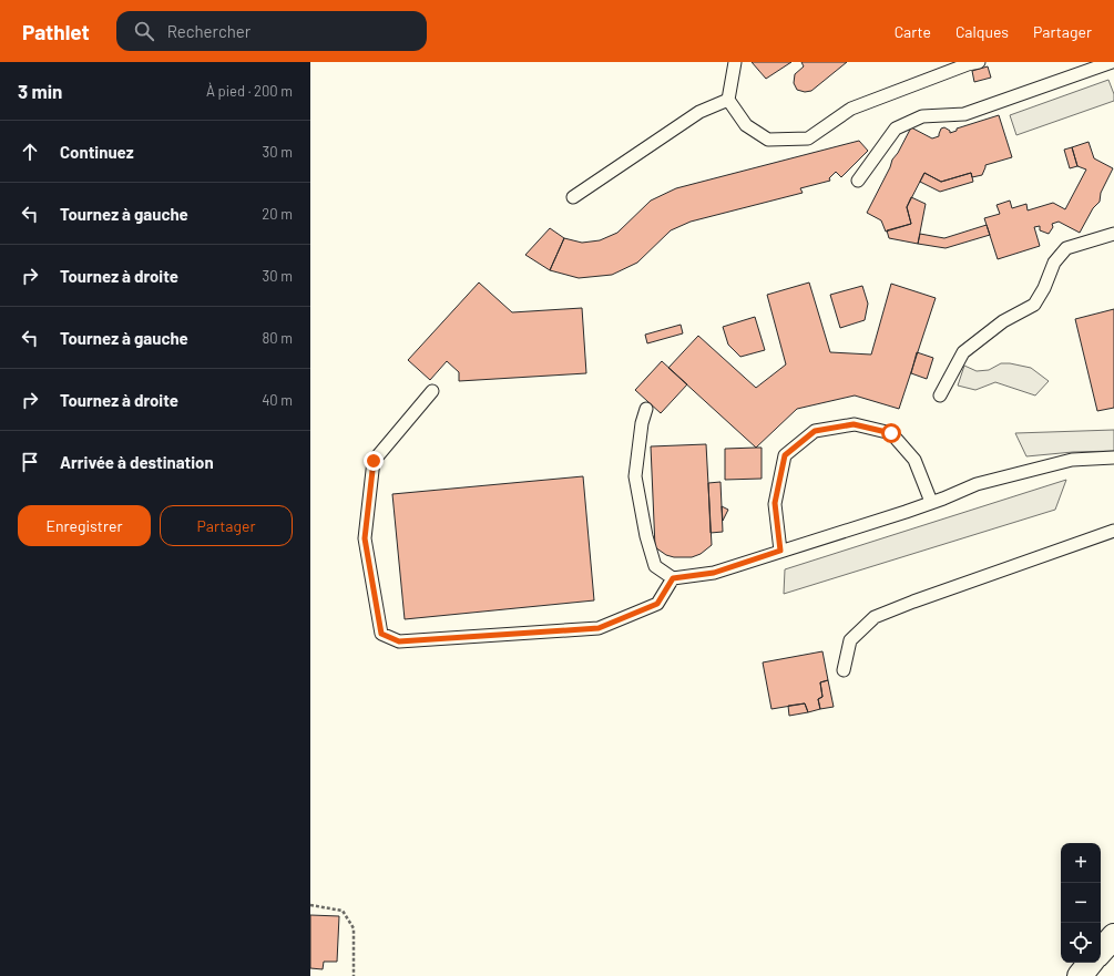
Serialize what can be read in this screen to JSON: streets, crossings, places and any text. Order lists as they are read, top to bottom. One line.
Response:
{"page":{"header":"Pathlet","search":"Rechercher","nav":["Carte","Calques","Partager"],"heading":["3 min","À pied · 200 m"],"list":[["Continuez","30 m"],["Tournez à gauche","20 m"],["Tournez à droite","30 m"],["Tournez à gauche","80 m"],["Tournez à droite","40 m"],"Arrivée à destination"],"buttons":["Enregistrer","Partager"],"map_buttons":["+","−"]}}
